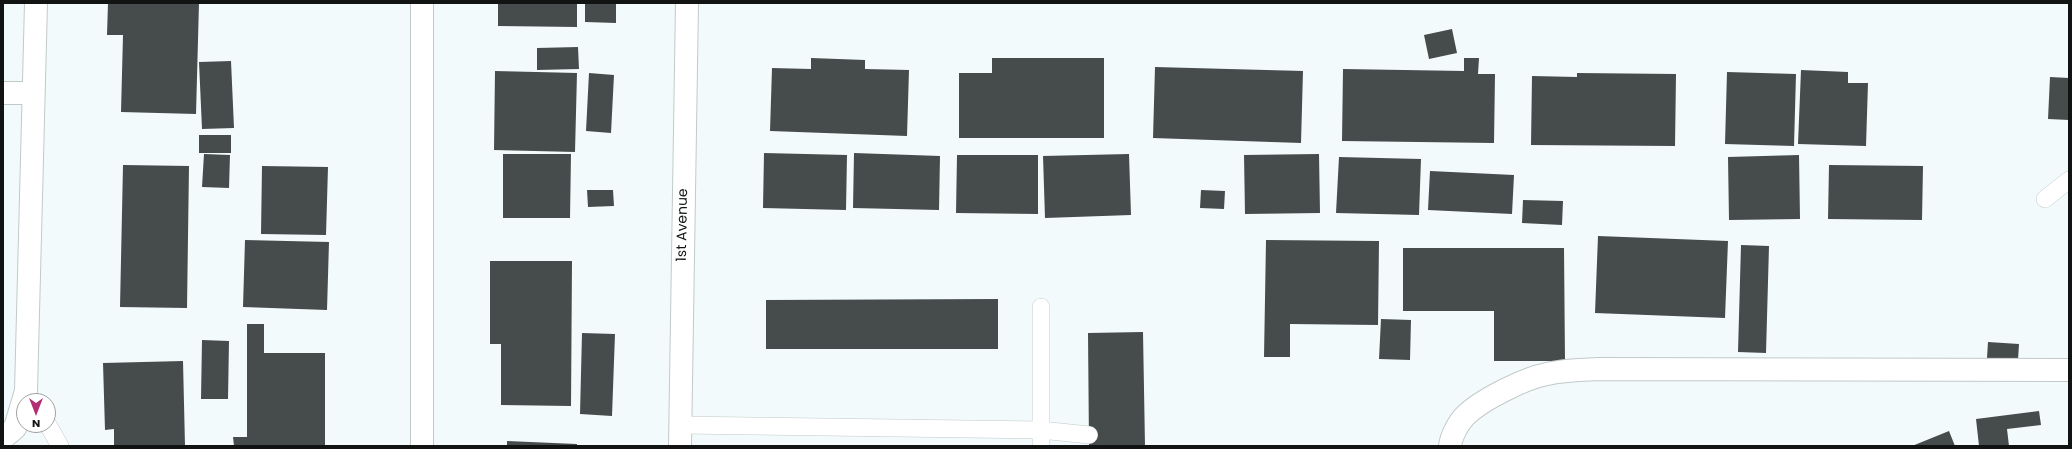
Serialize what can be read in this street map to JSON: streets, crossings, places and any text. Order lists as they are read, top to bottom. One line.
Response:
{"streets":{"street":["1st Avenue"]},"north":"bottom"}
